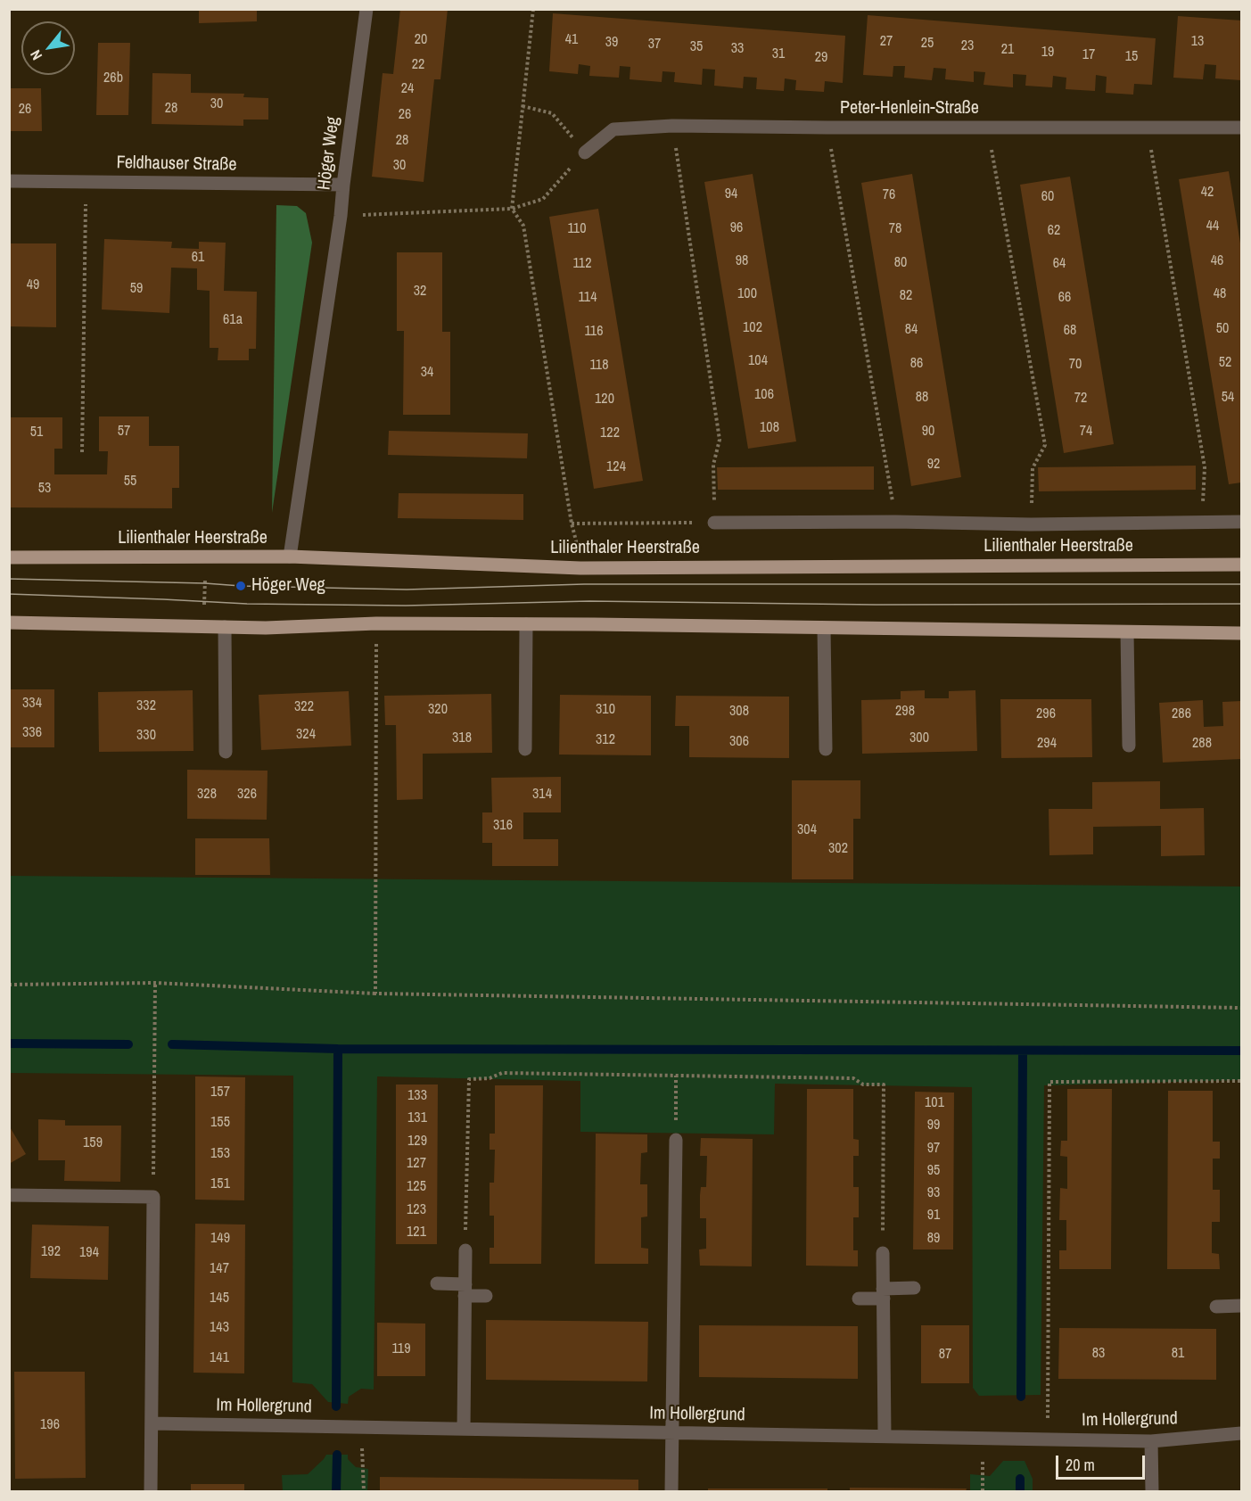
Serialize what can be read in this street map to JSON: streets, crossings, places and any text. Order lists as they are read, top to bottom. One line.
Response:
{"streets":{"main road":["Lilienthaler Heerstraße"],"street":["Peter-Henlein-Straße","Höger Weg","Feldhauser Straße","Im Hollergrund"]},"crossings":[["Höger Weg","Feldhauser Straße"],["Höger Weg","Lilienthaler Heerstraße"]],"places":["Höger Weg"],"house_numbers":["20","41","27","13","39","25","37","23","35","33","21","19","31","17","15","29","22","26b","24","30","28","26","26","28","30","42","94","76","60","44","96","110","78","62","61","98","46","80","112","64","49","59","32","100","48","82","114","66","61a","102","50","84","68","116","104","52","86","70","118","34","106","88","54","72","120","108","57","90","74","51","122","92","124","55","53","334","332","322","320","310","308","298","296","286","336","324","330","318","300","312","306","294","288","328","326","314","316","304","302","157","133","101","131","155","99","129","159","97","153","127","95","151","125","93","123","91","121","149","89","192","194","147","145","143","119","83","81","87","141","196"],"scale_bar":"20 m","north":"bottom left"}
